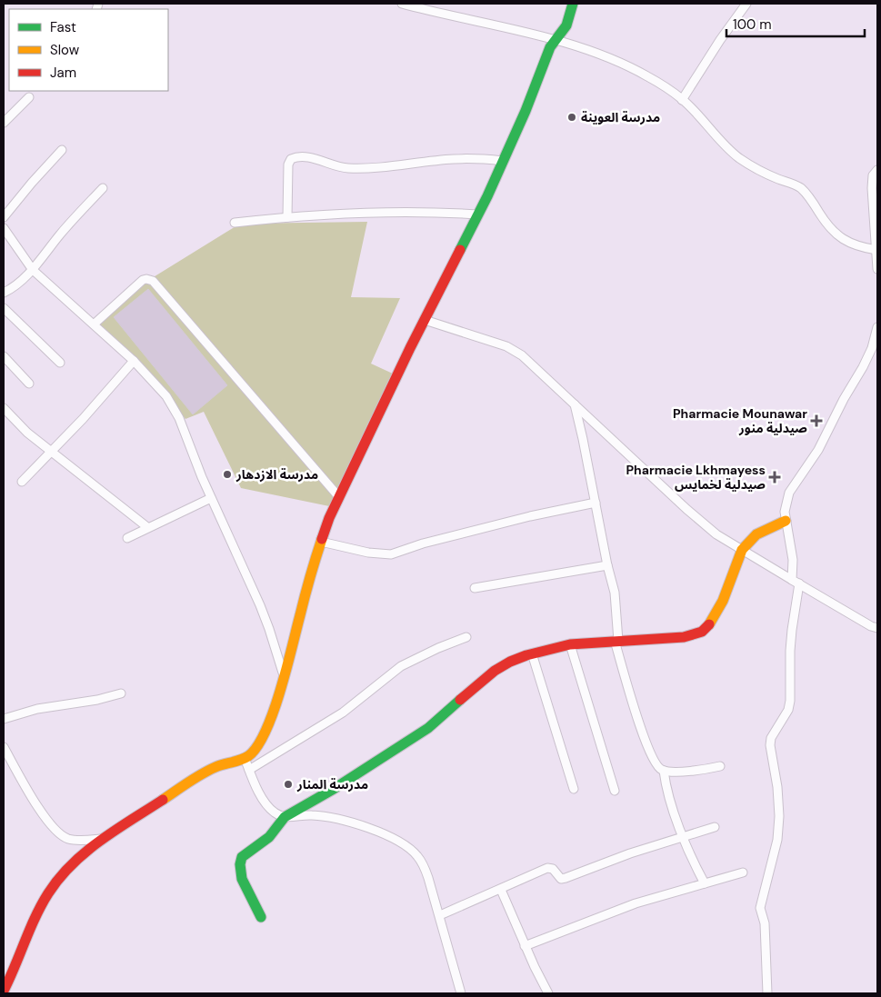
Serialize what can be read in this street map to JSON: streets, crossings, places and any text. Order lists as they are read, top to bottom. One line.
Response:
{"places":{"other":["مدرسة العوينة","مدرسة الازدهار","مدرسة المنار"],"health":["Pharmacie Mounawar صيدلية منور","Pharmacie Lkhmayess صيدلية لخمايس"]},"legend":["Fast","Slow","Jam"],"scale_bar":"100 m"}
